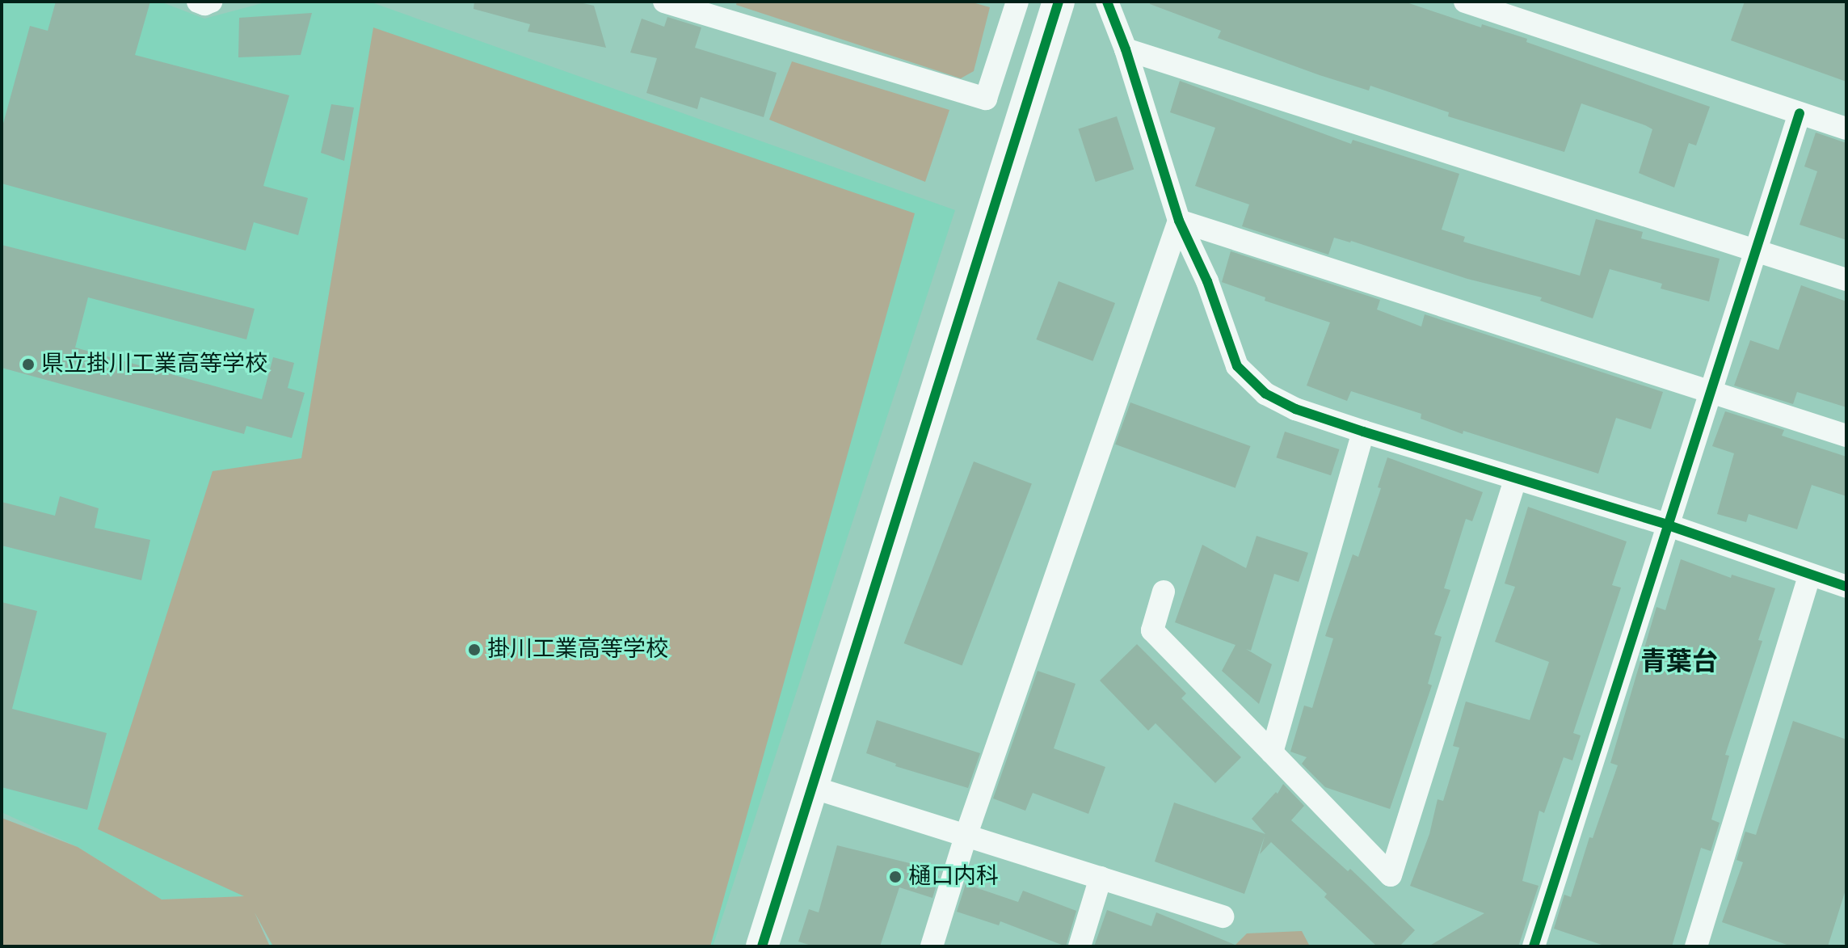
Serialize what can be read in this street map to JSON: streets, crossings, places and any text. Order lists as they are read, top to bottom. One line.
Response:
{"districts":["青葉台"],"places":["県立掛川工業高等学校","掛川工業高等学校","樋口内科"]}
